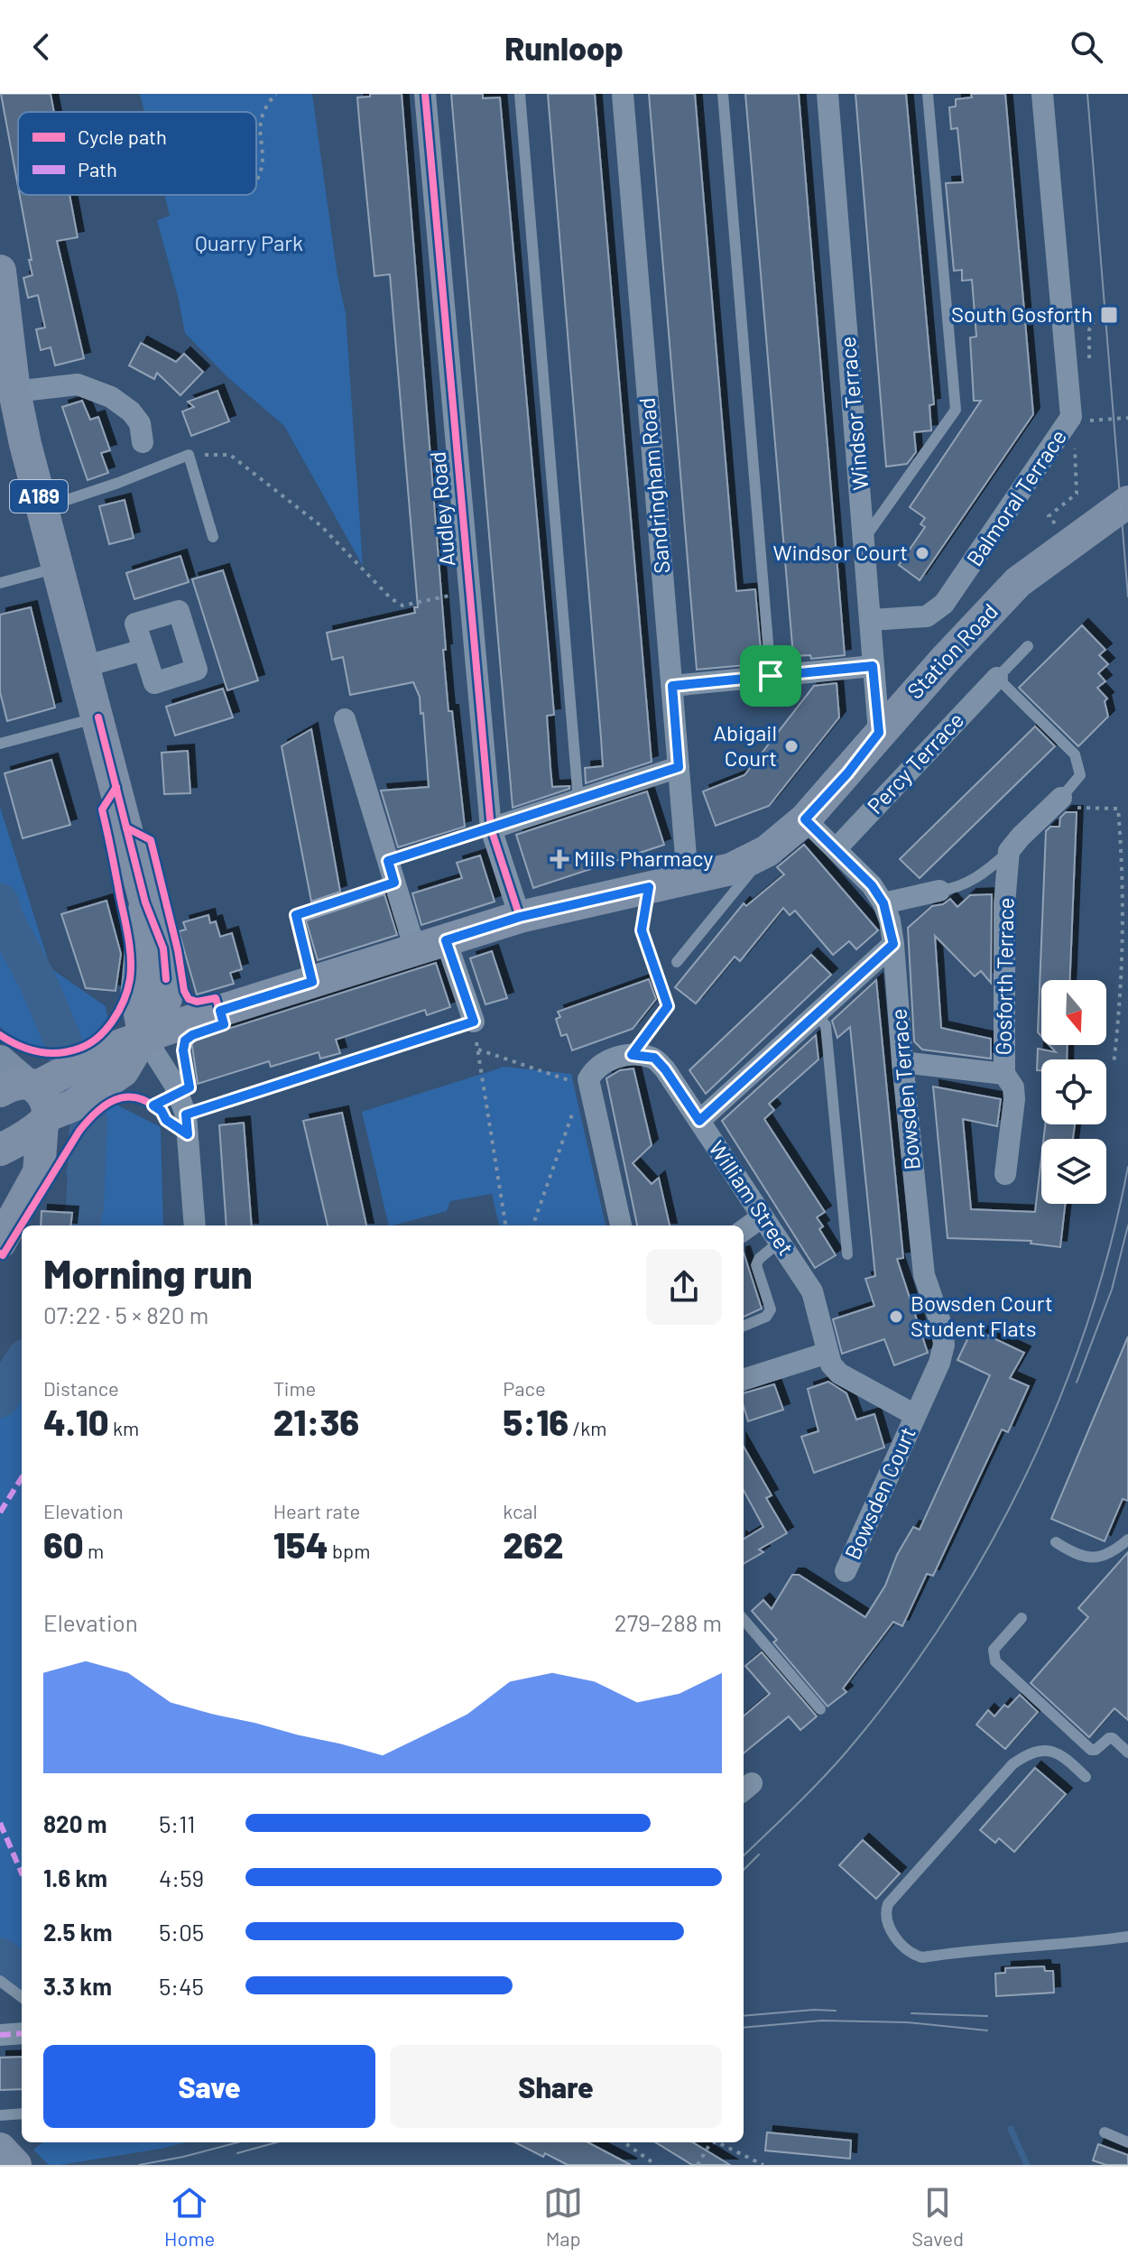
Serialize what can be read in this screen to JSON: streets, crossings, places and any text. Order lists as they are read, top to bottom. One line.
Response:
{"streets":{"main road":["A189","Station Road"],"street":["Windsor Terrace","Sandringham Road","Balmoral Terrace","Audley Road","Percy Terrace","Gosforth Terrace","Bowsden Terrace","William Street","Bowsden Court"]},"crossings":[["Windsor Terrace","Balmoral Terrace"],["Windsor Terrace","Station Road"],["Sandringham Road","Station Road"],["A189","Station Road"],["Audley Road","Station Road"],["Station Road","Bowsden Terrace"],["Percy Terrace","Bowsden Terrace"],["Bowsden Terrace","Bowsden Court"],["William Street","Bowsden Court"]],"parks":["Quarry Park"],"places":{"transit":["South Gosforth"],"other":["Windsor Court","Abigail Court","Bowsden Court Student Flats"],"health":["Mills Pharmacy"]},"legend":["Cycle path","Path"],"north":"bottom","page":{"header":"Runloop","heading":["Morning run","07:22 · 5 × 820 m"],"stats":[["Distance","4.10 km"],["Time","21:36"],["Pace","5:16 /km"],["Elevation","60 m"],["Heart rate","154 bpm"],["kcal","262"]],"chart":["Elevation","279–288 m"],"list":[{"name":"820 m","note":"5:11"},{"name":"1.6 km","note":"4:59"},{"name":"2.5 km","note":"5:05"},{"name":"3.3 km","note":"5:45"}],"buttons":["Save","Share"],"tabs":["Home","Map","Saved"]}}
